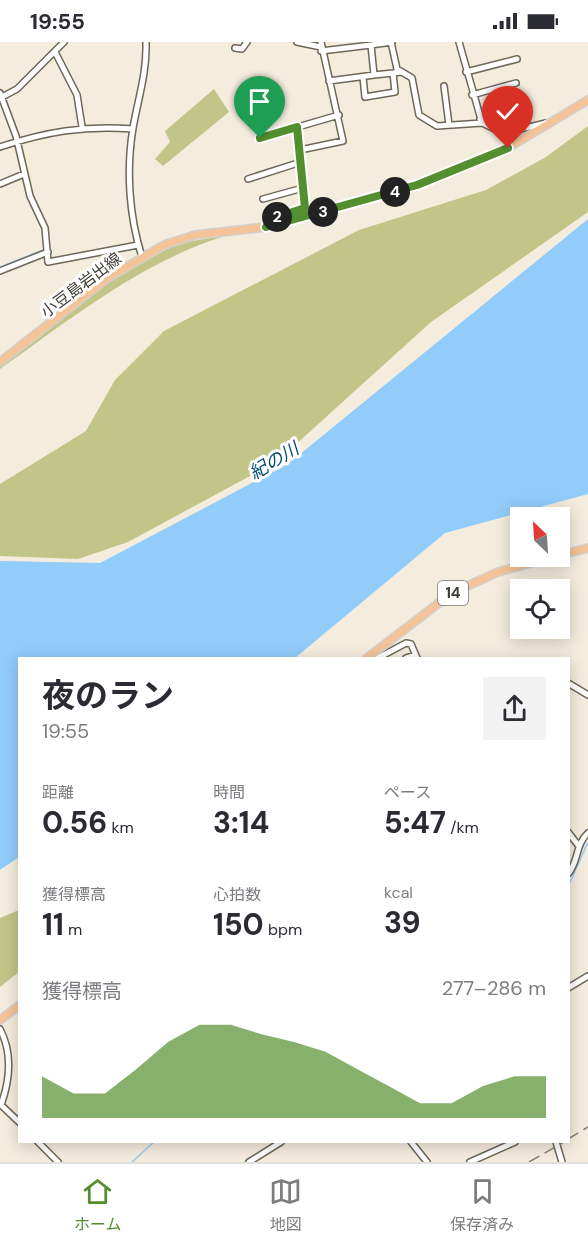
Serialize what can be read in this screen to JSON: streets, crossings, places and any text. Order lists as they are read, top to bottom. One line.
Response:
{"streets":{"main road":["小豆島岩出線","14"]},"water":["紀の川"],"north":"top left","page":{"status":"19:55","pins":["4","3","2"],"heading":["夜のラン","19:55"],"stats":[["距離","0.56 km"],["時間","3:14"],["ペース","5:47 /km"],["獲得標高","11 m"],["心拍数","150 bpm"],["kcal","39"]],"chart":["獲得標高","277–286 m"],"tabs":["ホーム","地図","保存済み"]}}
